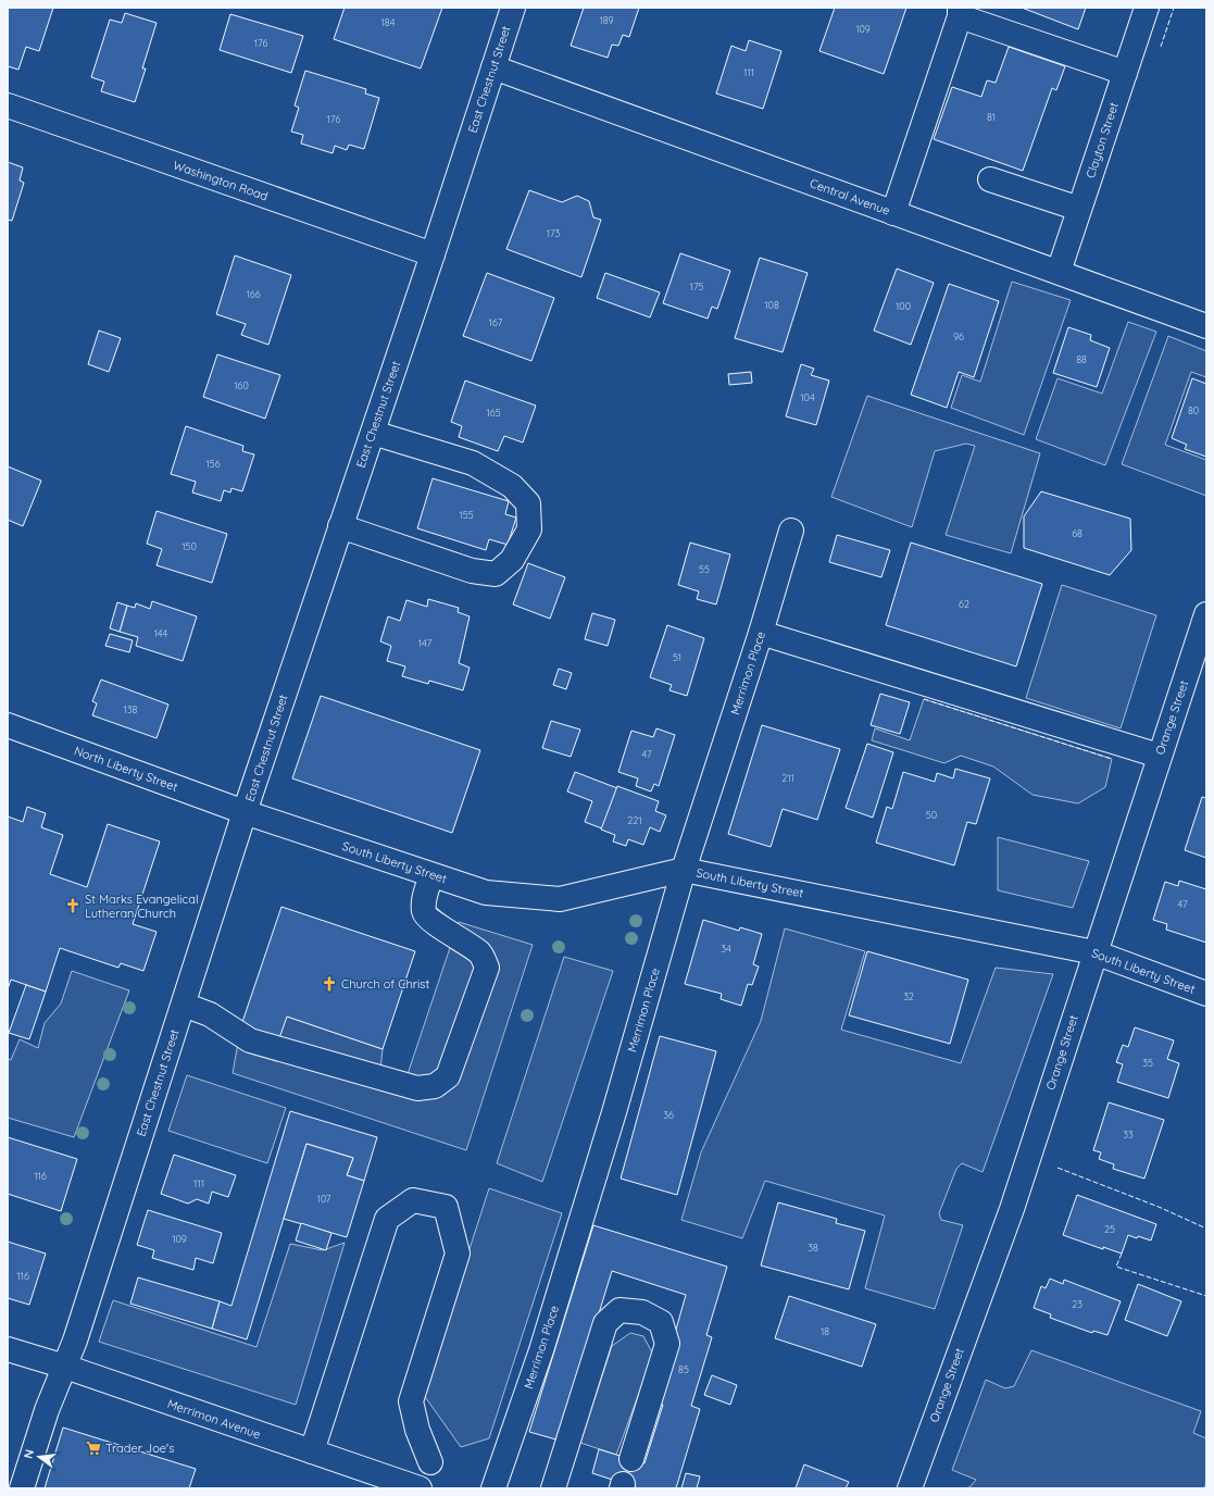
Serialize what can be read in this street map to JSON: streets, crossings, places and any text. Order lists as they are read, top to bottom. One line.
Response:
{"streets":{"street":["East Chestnut Street","Clayton Street","Washington Road","Central Avenue","Merrimon Place","Orange Street","North Liberty Street","South Liberty Street","Merrimon Avenue"]},"crossings":[["East Chestnut Street","Washington Road"],["East Chestnut Street","Central Avenue"],["East Chestnut Street","North Liberty Street"],["East Chestnut Street","South Liberty Street"],["East Chestnut Street","Merrimon Avenue"],["Clayton Street","Central Avenue"],["Merrimon Place","South Liberty Street"],["Orange Street","South Liberty Street"],["North Liberty Street","South Liberty Street"]],"places":{"church":["St Marks Evangelical Lutheran Church","Church of Christ"],"supermarket":["Trader Joe's"]},"house_numbers":["189","184","109","176","111","81","176","173","175","166","108","100","167","96","88","160","104","80","165","156","155","68","150","55","62","144","147","51","138","47","211","50","221","47","34","32","35","36","33","116","111","107","25","109","38","116","23","18","85"],"north":"left"}
